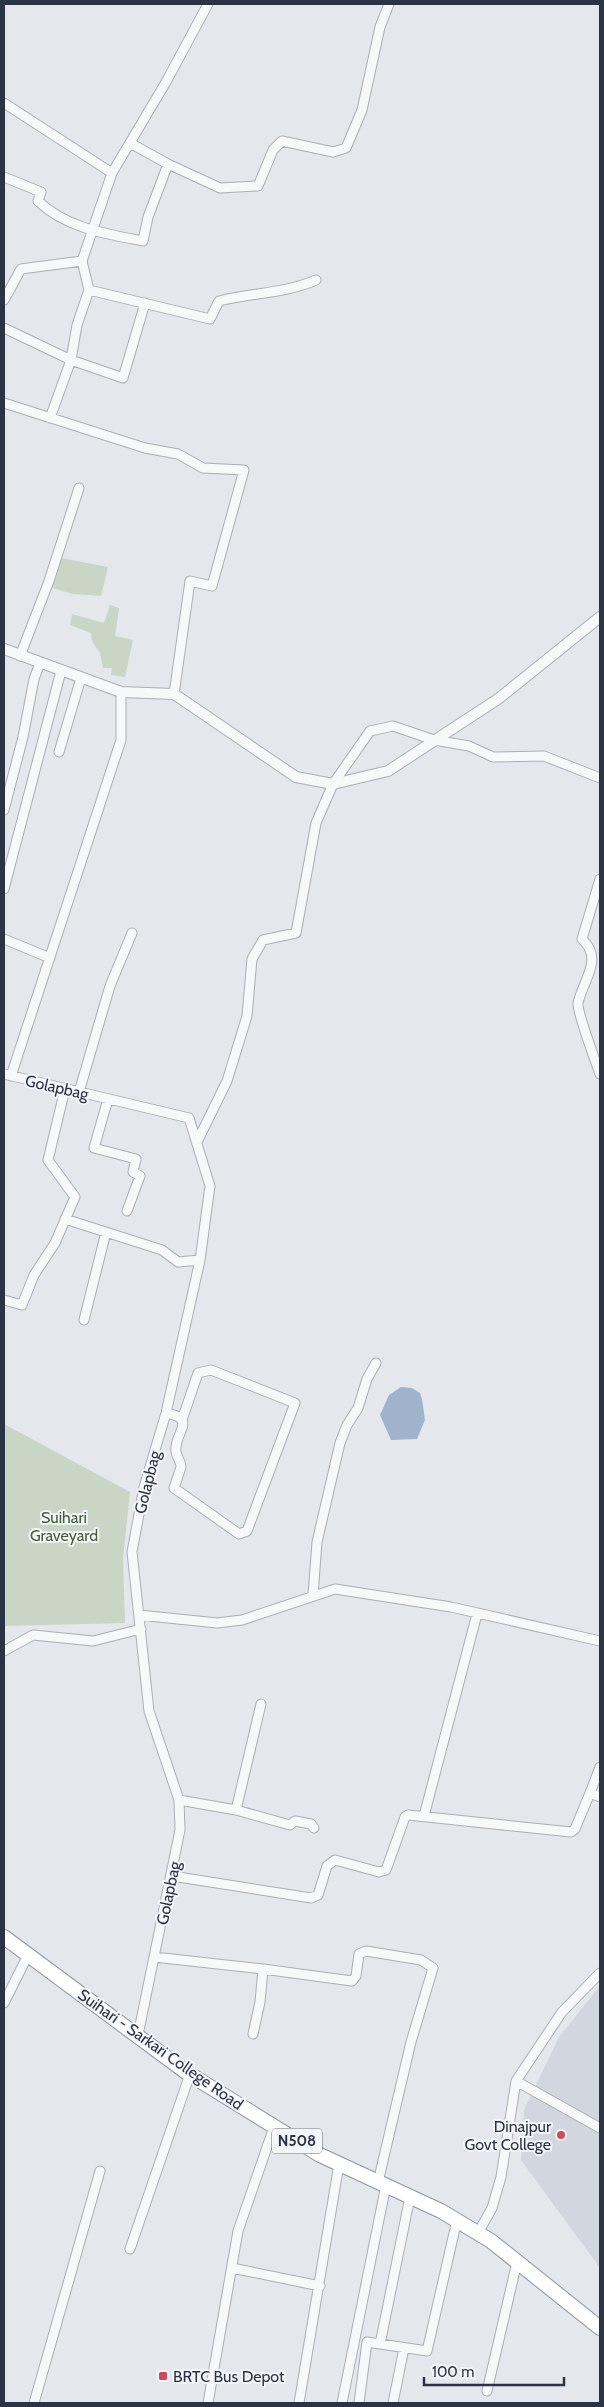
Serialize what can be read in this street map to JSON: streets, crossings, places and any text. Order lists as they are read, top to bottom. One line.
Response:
{"streets":{"highway":["Suihari - Sarkari College Road","N508"],"street":["Golapbag"]},"crossings":[["Golapbag","Suihari - Sarkari College Road"]],"parks":["Suihari Graveyard"],"places":{"other":["Dinajpur Govt College"],"transit":["BRTC Bus Depot"]},"scale_bar":"100 m"}
